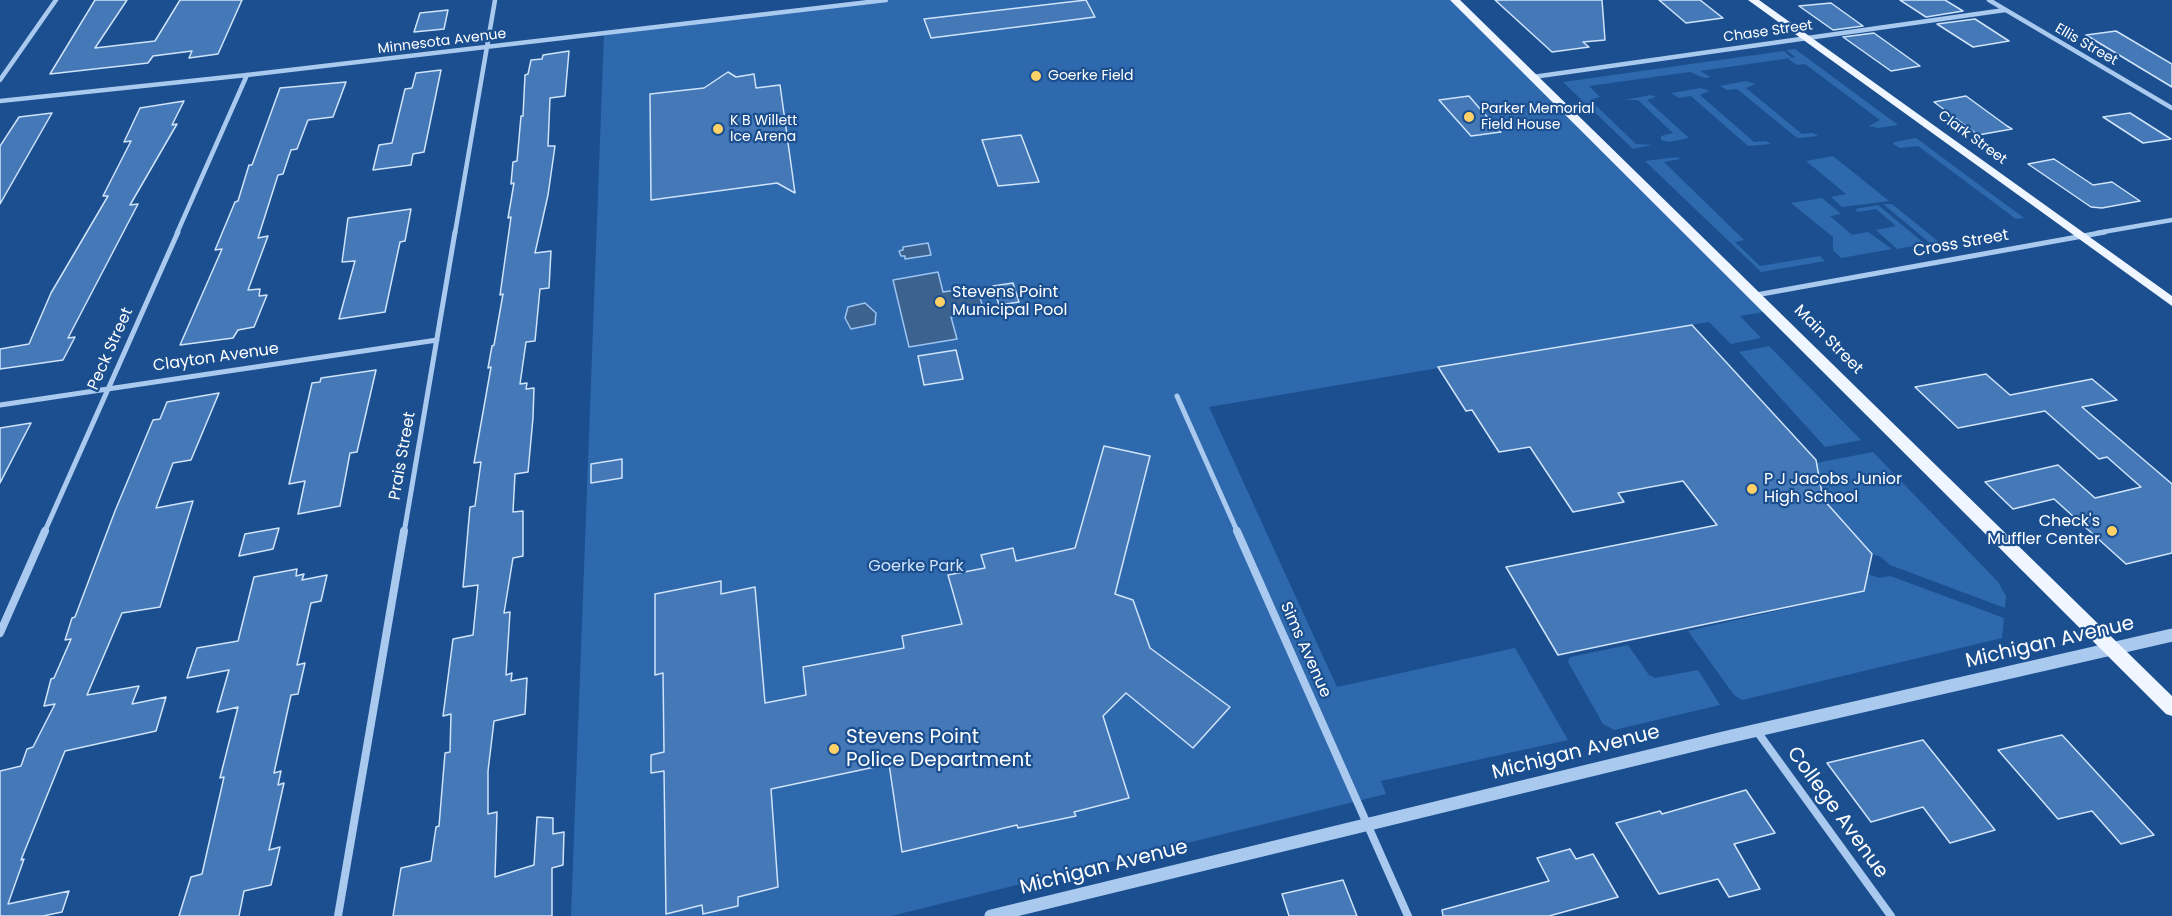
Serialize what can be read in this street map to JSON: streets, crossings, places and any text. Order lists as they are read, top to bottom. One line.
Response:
{"streets":{"main road":["Clark Street","Main Street"],"street":["Chase Street","Minnesota Avenue","Ellis Street","Cross Street","Peck Street","Clayton Avenue","Prais Street","Michigan Avenue","Sims Avenue","College Avenue"]},"crossings":[["Chase Street","Ellis Street"],["Chase Street","Clark Street"],["Chase Street","Main Street"],["Minnesota Avenue","Peck Street"],["Minnesota Avenue","Prais Street"],["Clark Street","Cross Street"],["Cross Street","Main Street"],["Main Street","Michigan Avenue"],["Peck Street","Clayton Avenue"],["Clayton Avenue","Prais Street"],["Michigan Avenue","Sims Avenue"],["Michigan Avenue","College Avenue"]],"parks":["Goerke Park"],"places":["Goerke Field","Parker Memorial Field House","K B Willett Ice Arena","Stevens Point Municipal Pool","P J Jacobs Junior High School","Check's Muffler Center","Stevens Point Police Department"]}
